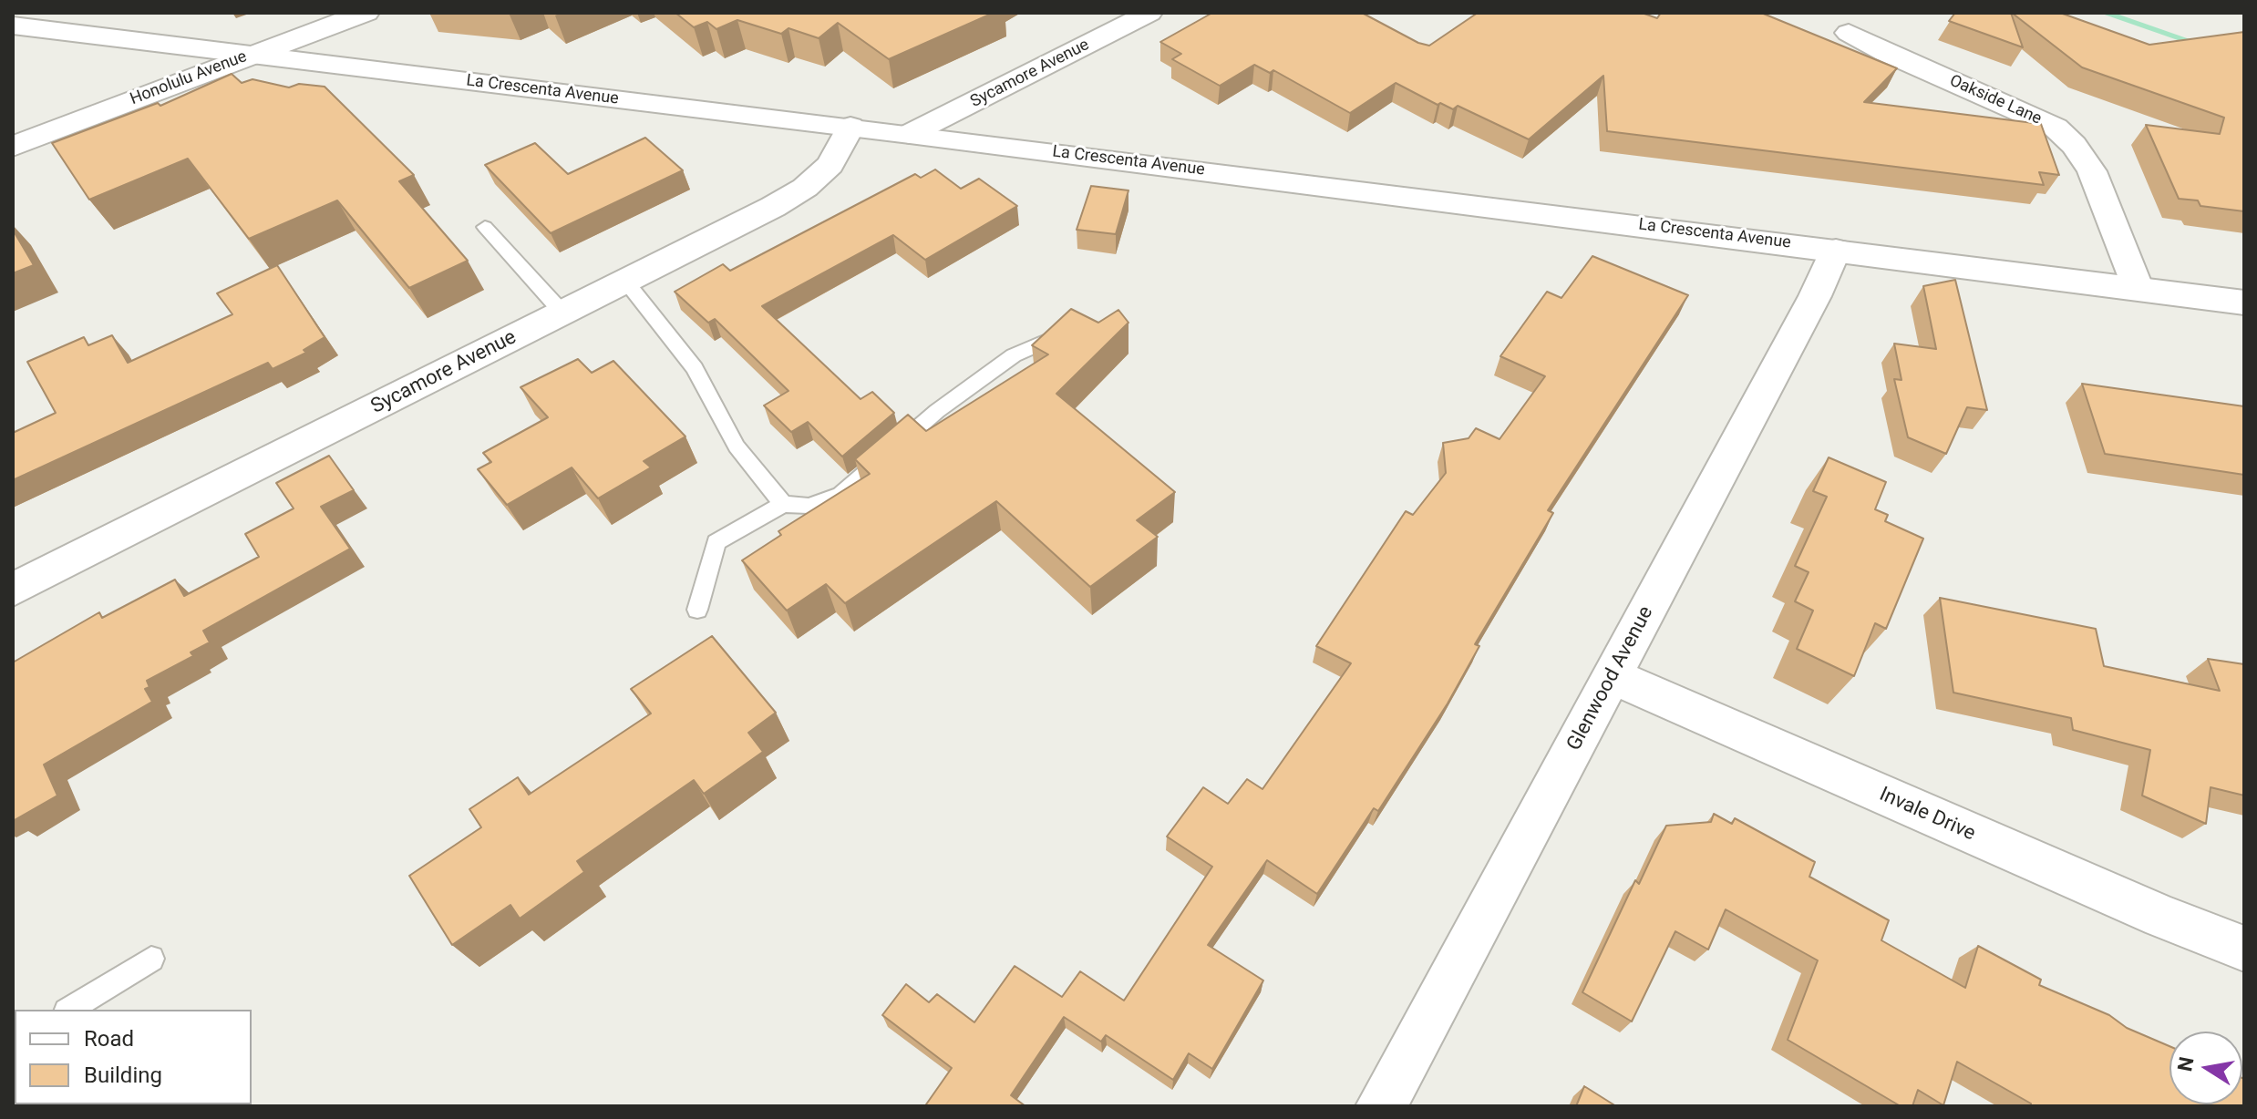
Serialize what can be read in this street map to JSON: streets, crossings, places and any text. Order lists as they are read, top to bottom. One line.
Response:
{"streets":{"main road":["Honolulu Avenue","La Crescenta Avenue"],"street":["Sycamore Avenue","Oakside Lane","Glenwood Avenue","Invale Drive"]},"crossings":[["Sycamore Avenue","La Crescenta Avenue"],["Honolulu Avenue","La Crescenta Avenue"],["La Crescenta Avenue","Oakside Lane"],["La Crescenta Avenue","Glenwood Avenue"],["Glenwood Avenue","Invale Drive"]],"legend":["Road","Building"],"north":"left"}
